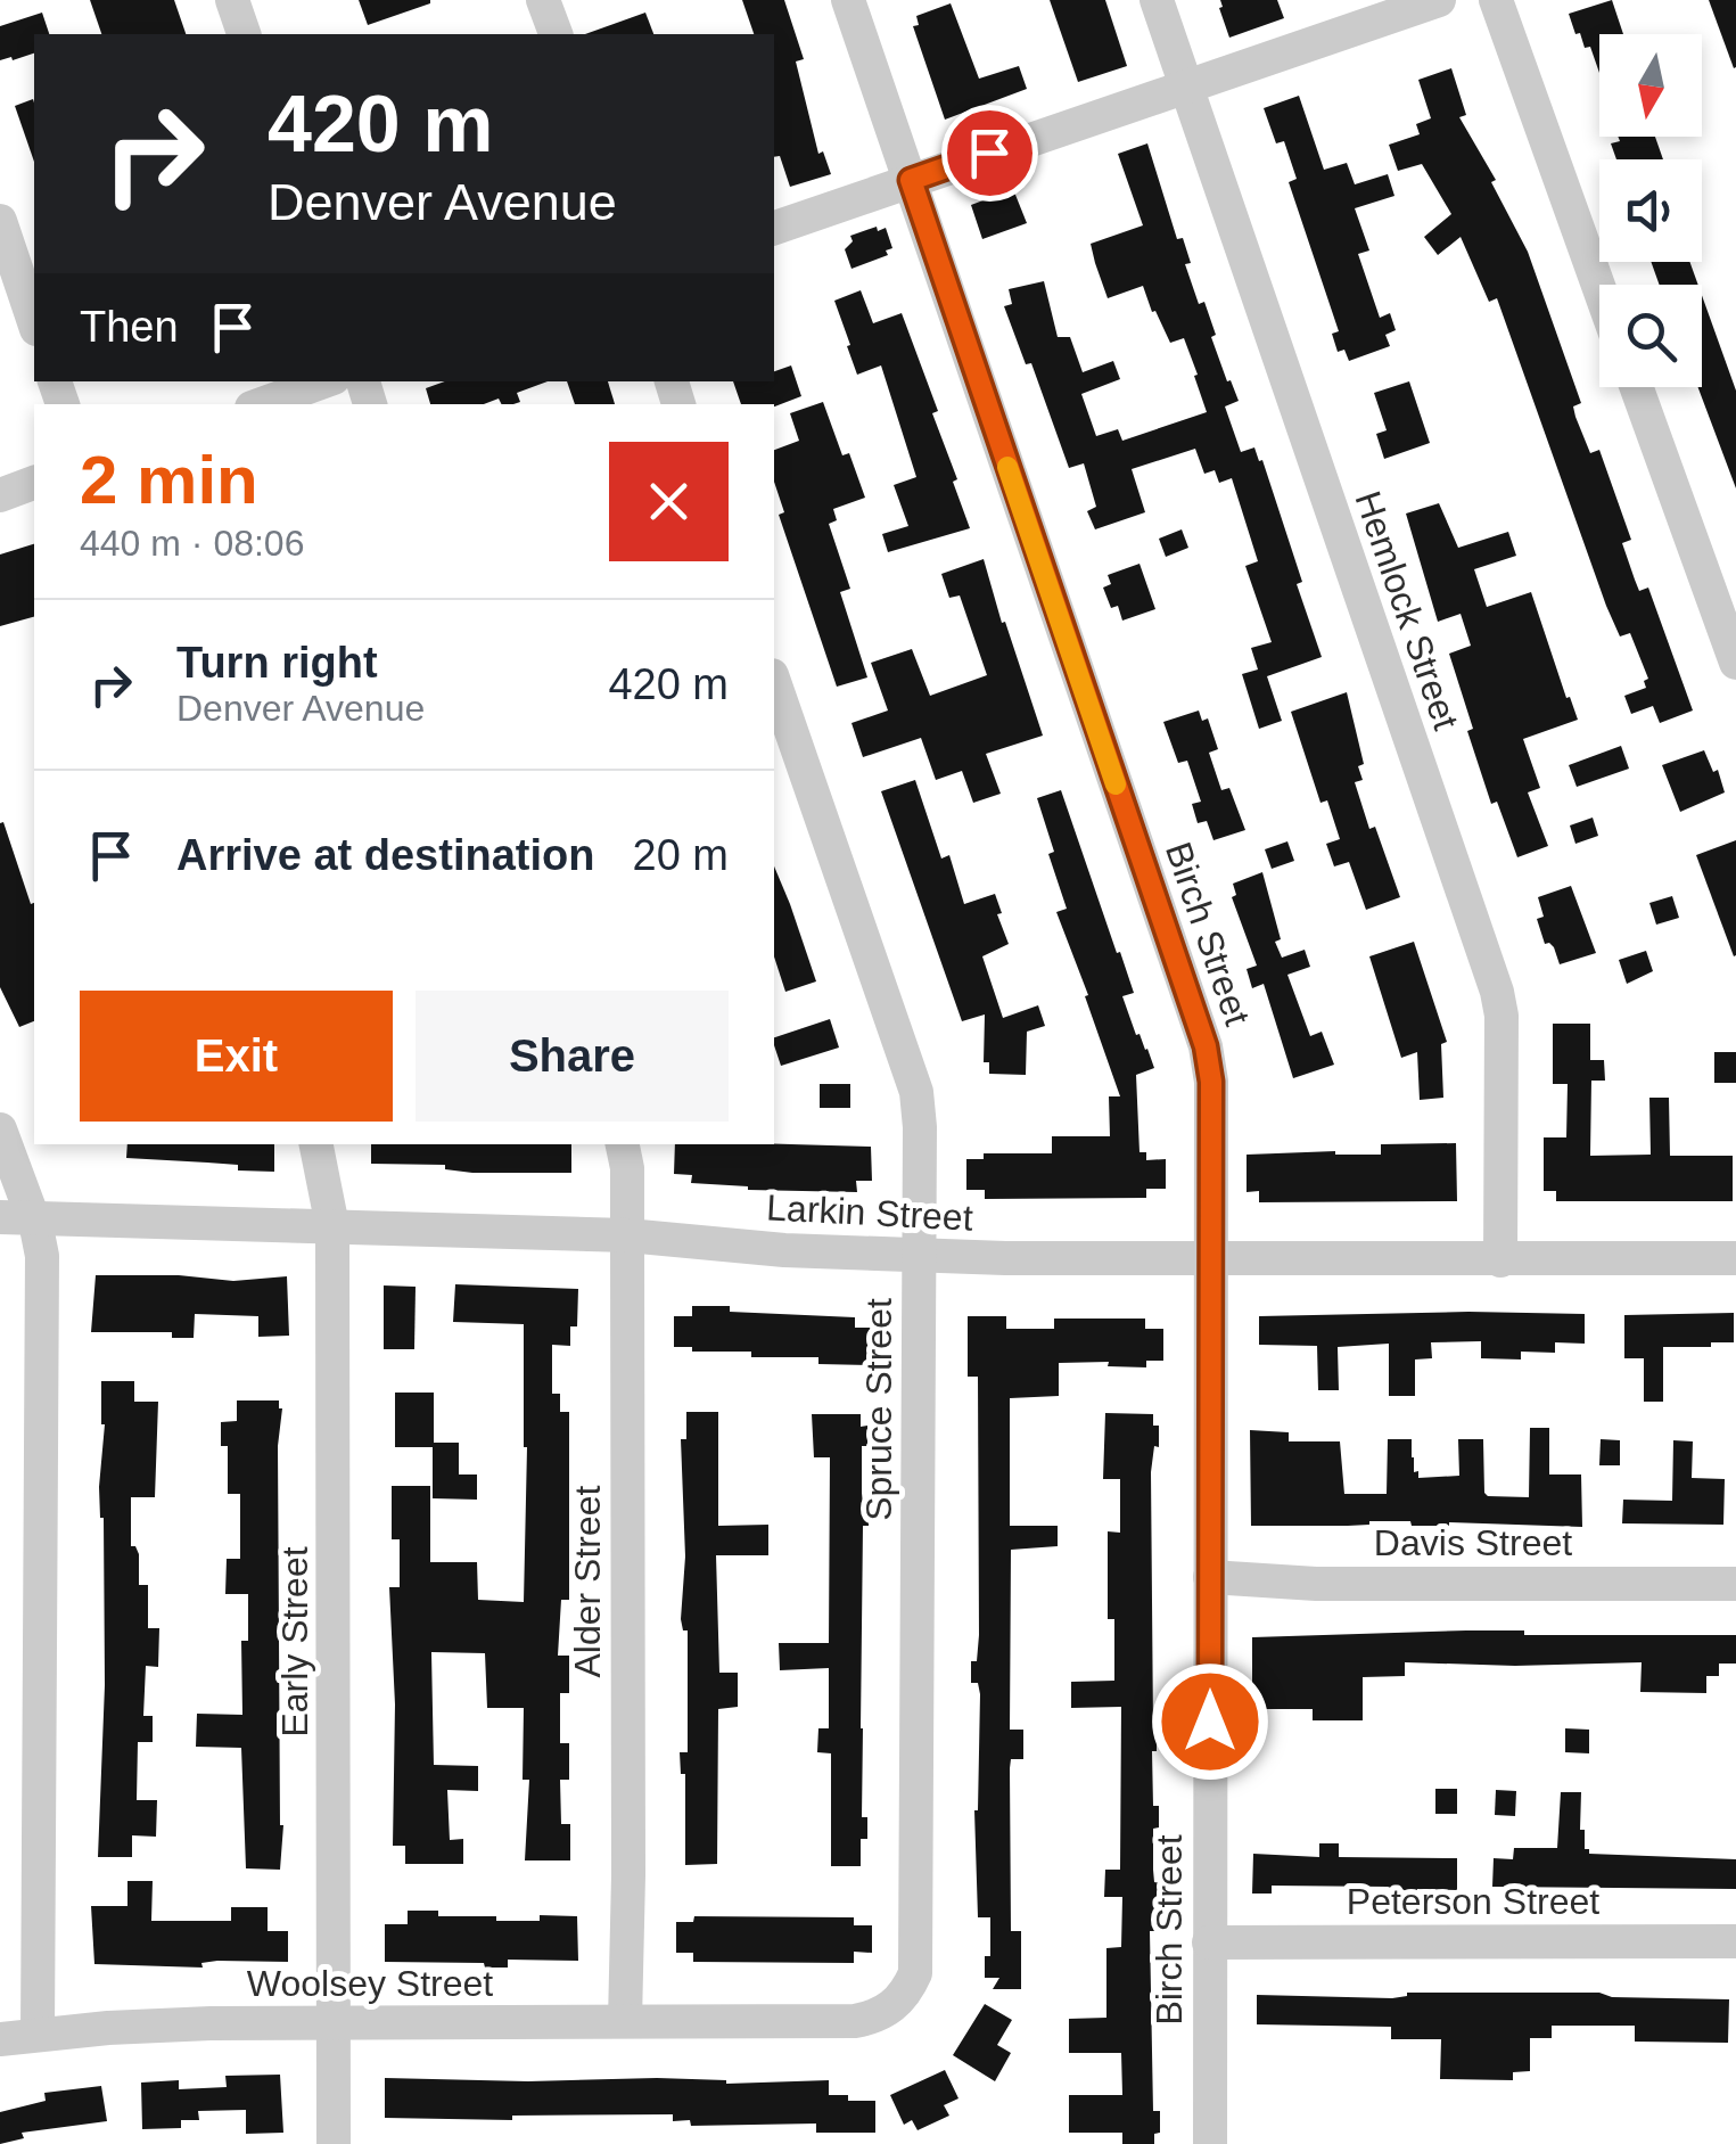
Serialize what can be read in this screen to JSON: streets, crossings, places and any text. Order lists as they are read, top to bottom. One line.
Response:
{"streets":{"street":["Hemlock Street","Birch Street","Larkin Street","Spruce Street","Davis Street","Alder Street","Early Street","Peterson Street","Woolsey Street"]},"crossings":[["Hemlock Street","Larkin Street"],["Birch Street","Larkin Street"],["Birch Street","Davis Street"],["Birch Street","Peterson Street"],["Larkin Street","Spruce Street"],["Larkin Street","Alder Street"],["Larkin Street","Early Street"],["Spruce Street","Woolsey Street"],["Alder Street","Woolsey Street"],["Early Street","Woolsey Street"]],"north":"bottom","page":{"turn":["420 m","Denver Avenue"],"then":"Then","heading":["2 min","440 m · 08:06"],"list":[{"name":"Turn right","note":"Denver Avenue","value":"420 m"},{"name":"Arrive at destination","value":"20 m"}],"buttons":["Exit","Share"]}}
